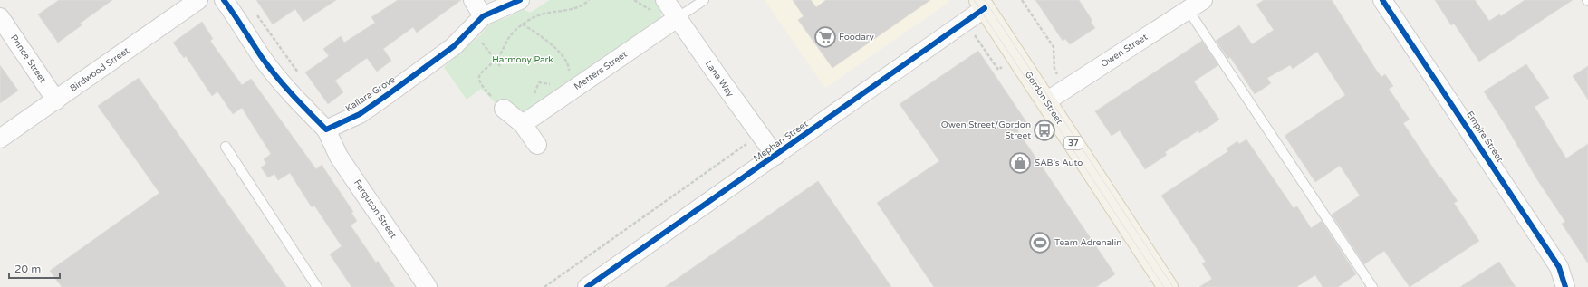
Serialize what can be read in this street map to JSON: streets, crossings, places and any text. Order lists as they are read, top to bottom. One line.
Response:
{"streets":{"main road":["Gordon Street","37"],"street":["Owen Street","Prince Street","Birdwood Street","Metters Street","Lana Way","Kallara Grove","Empire Street","Mephan Street","Ferguson Street"]},"crossings":[["Owen Street","Gordon Street"],["Prince Street","Birdwood Street"],["Metters Street","Lana Way"],["Lana Way","Mephan Street"],["Kallara Grove","Ferguson Street"],["Gordon Street","Mephan Street"]],"parks":["Harmony Park"],"places":{"supermarket":["Foodary"],"bus stop":["Owen Street/Gordon Street"],"shop":["SAB’s Auto"],"sports":["Team Adrenalin"]},"scale_bar":"20 m"}
